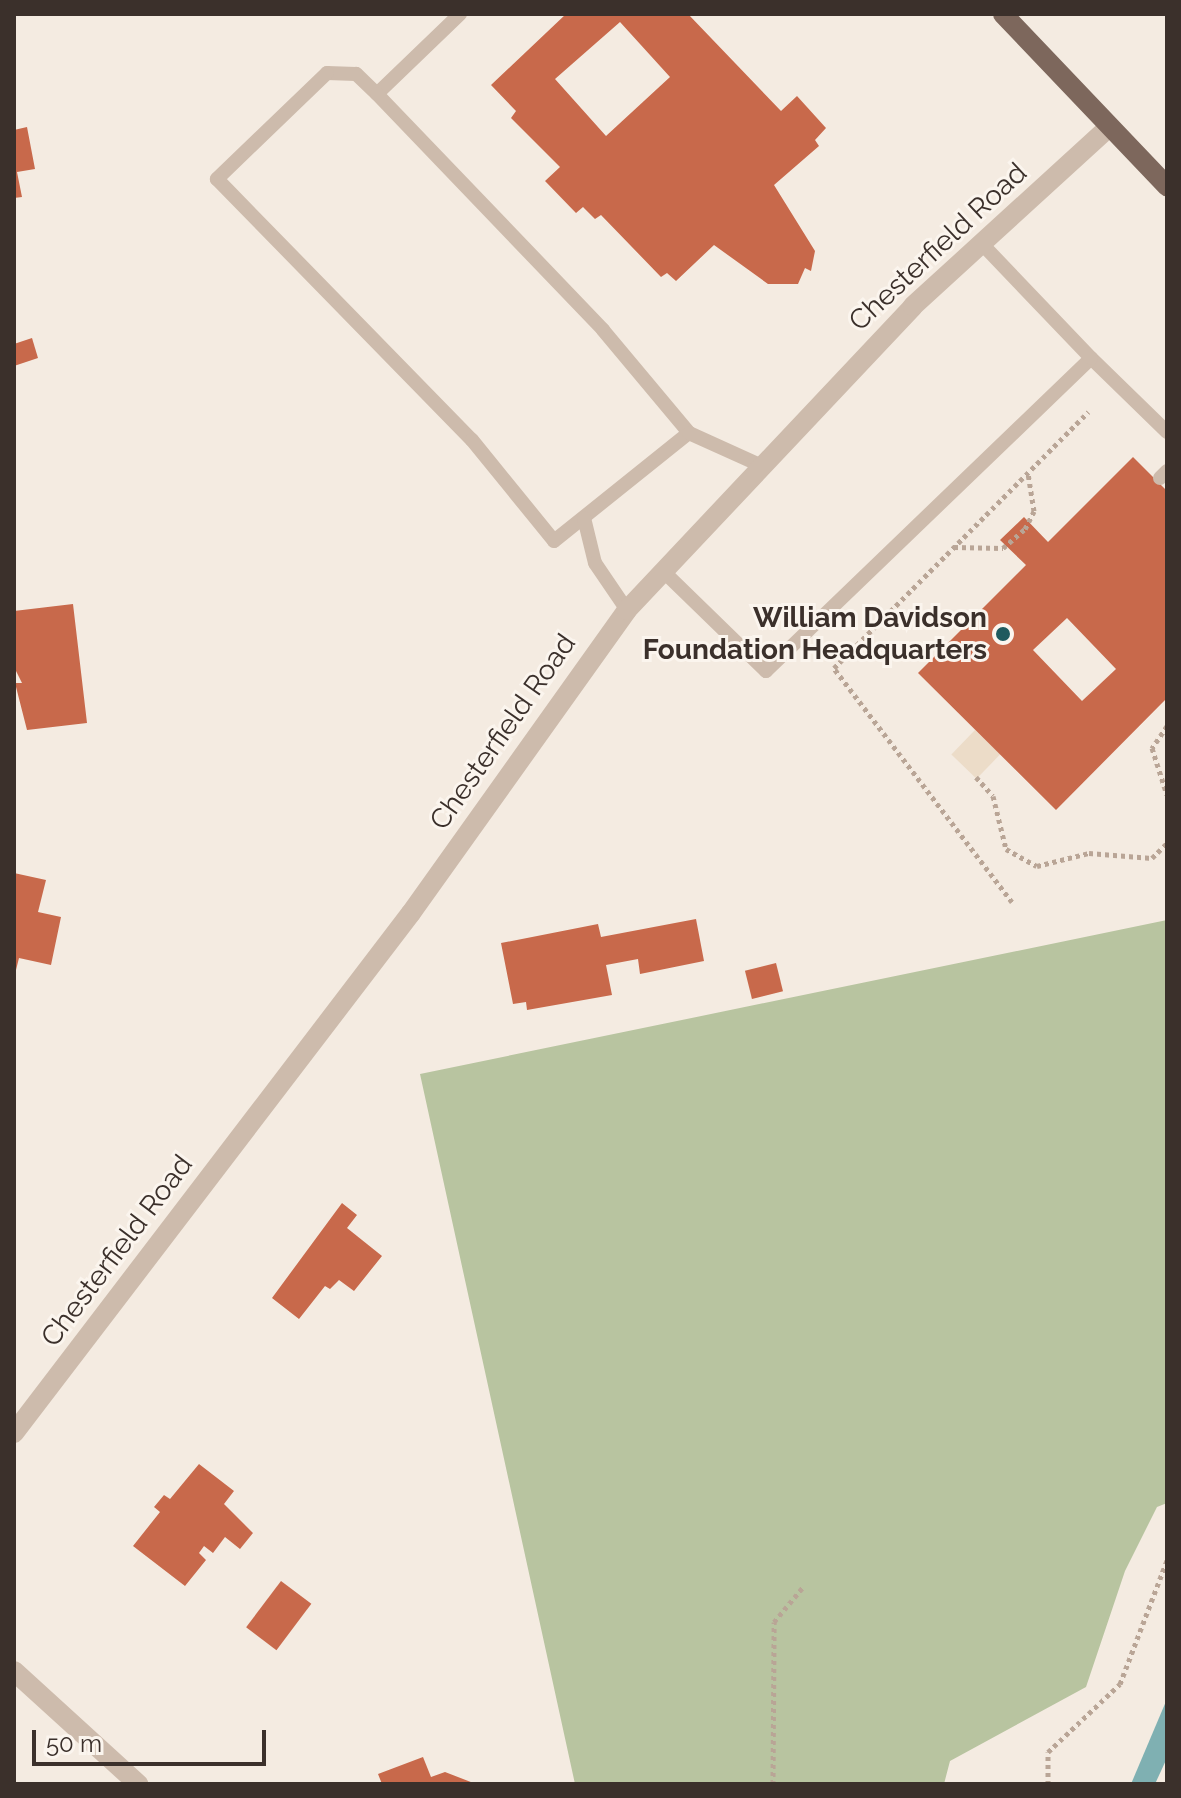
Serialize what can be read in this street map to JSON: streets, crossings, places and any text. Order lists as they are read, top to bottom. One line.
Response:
{"streets":{"street":["Chesterfield Road"]},"places":["William Davidson Foundation Headquarters"],"scale_bar":"50 m"}
